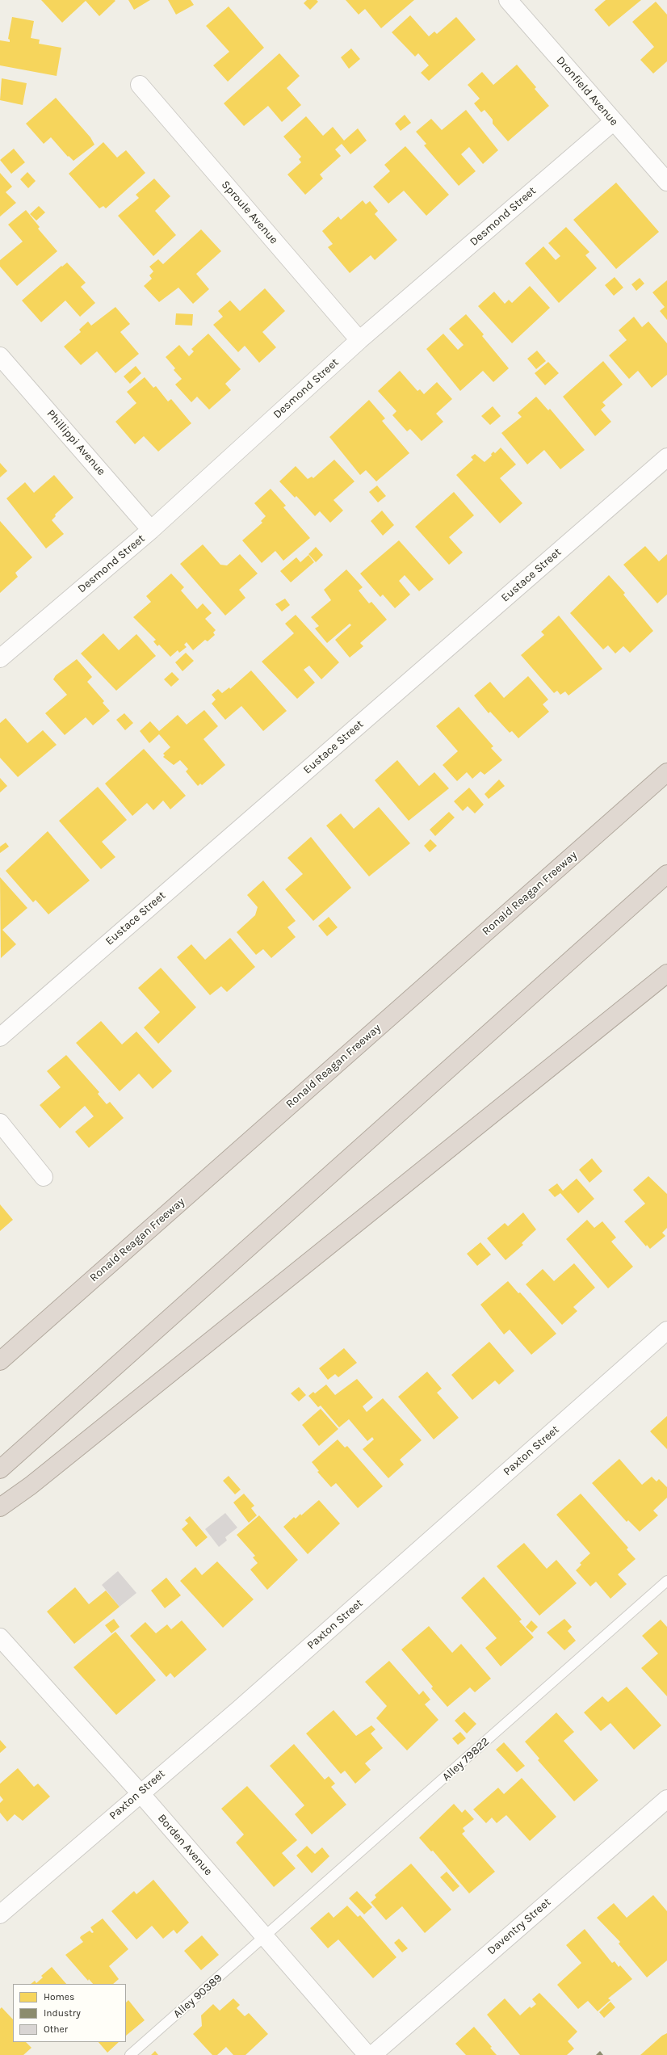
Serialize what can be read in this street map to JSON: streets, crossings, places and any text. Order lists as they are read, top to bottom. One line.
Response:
{"streets":{"highway":["Ronald Reagan Freeway"],"street":["Dronfield Avenue","Sproule Avenue","Desmond Street","Phillippi Avenue","Eustace Street","Paxton Street","Borden Avenue","Daventry Street"],"lane":["Alley 79822","Alley 90389"]},"crossings":[["Dronfield Avenue","Desmond Street"],["Sproule Avenue","Desmond Street"],["Desmond Street","Phillippi Avenue"],["Paxton Street","Borden Avenue"],["Alley 79822","Borden Avenue"],["Alley 79822","Alley 90389"],["Borden Avenue","Alley 90389"]],"legend":["Homes","Industry","Other"]}
